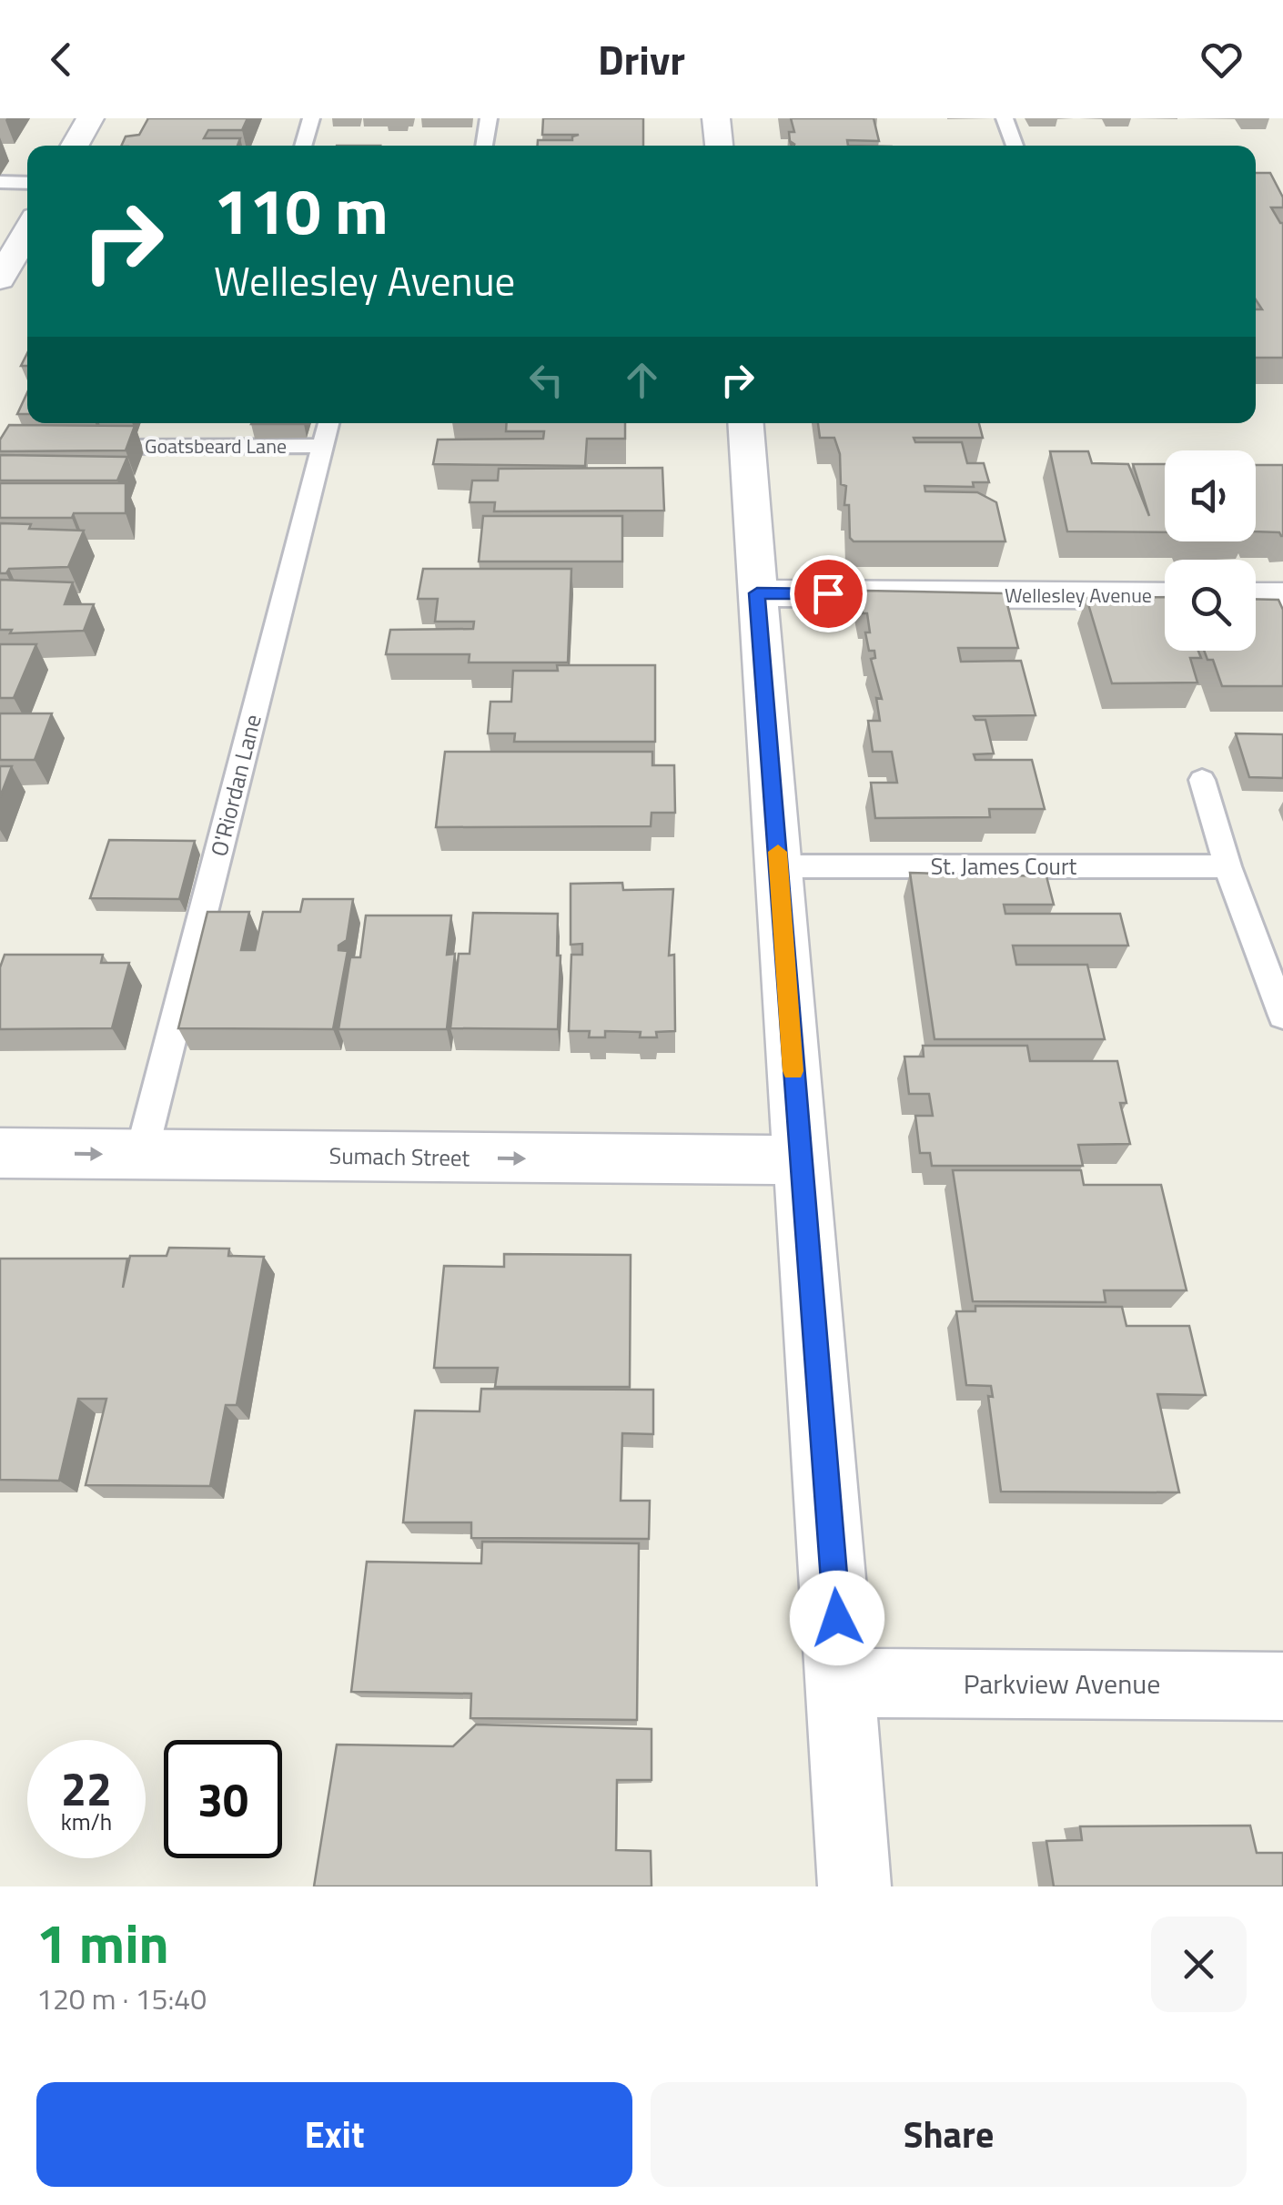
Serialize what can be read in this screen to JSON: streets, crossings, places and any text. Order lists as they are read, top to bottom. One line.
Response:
{"streets":{"street":["Wellesley Avenue","Sumach Street","Parkview Avenue"],"lane":["Goatsbeard Lane","O'Riordan Lane","St. James Court"]},"crossings":[["Goatsbeard Lane","O'Riordan Lane"],["O'Riordan Lane","Sumach Street"]],"one_way":["Sumach Street"],"page":{"header":"Drivr","turn":["110 m","Wellesley Avenue"],"speed":"22 km/h","limit":"30","heading":["1 min","120 m · 15:40"],"buttons":["Exit","Share"]}}
